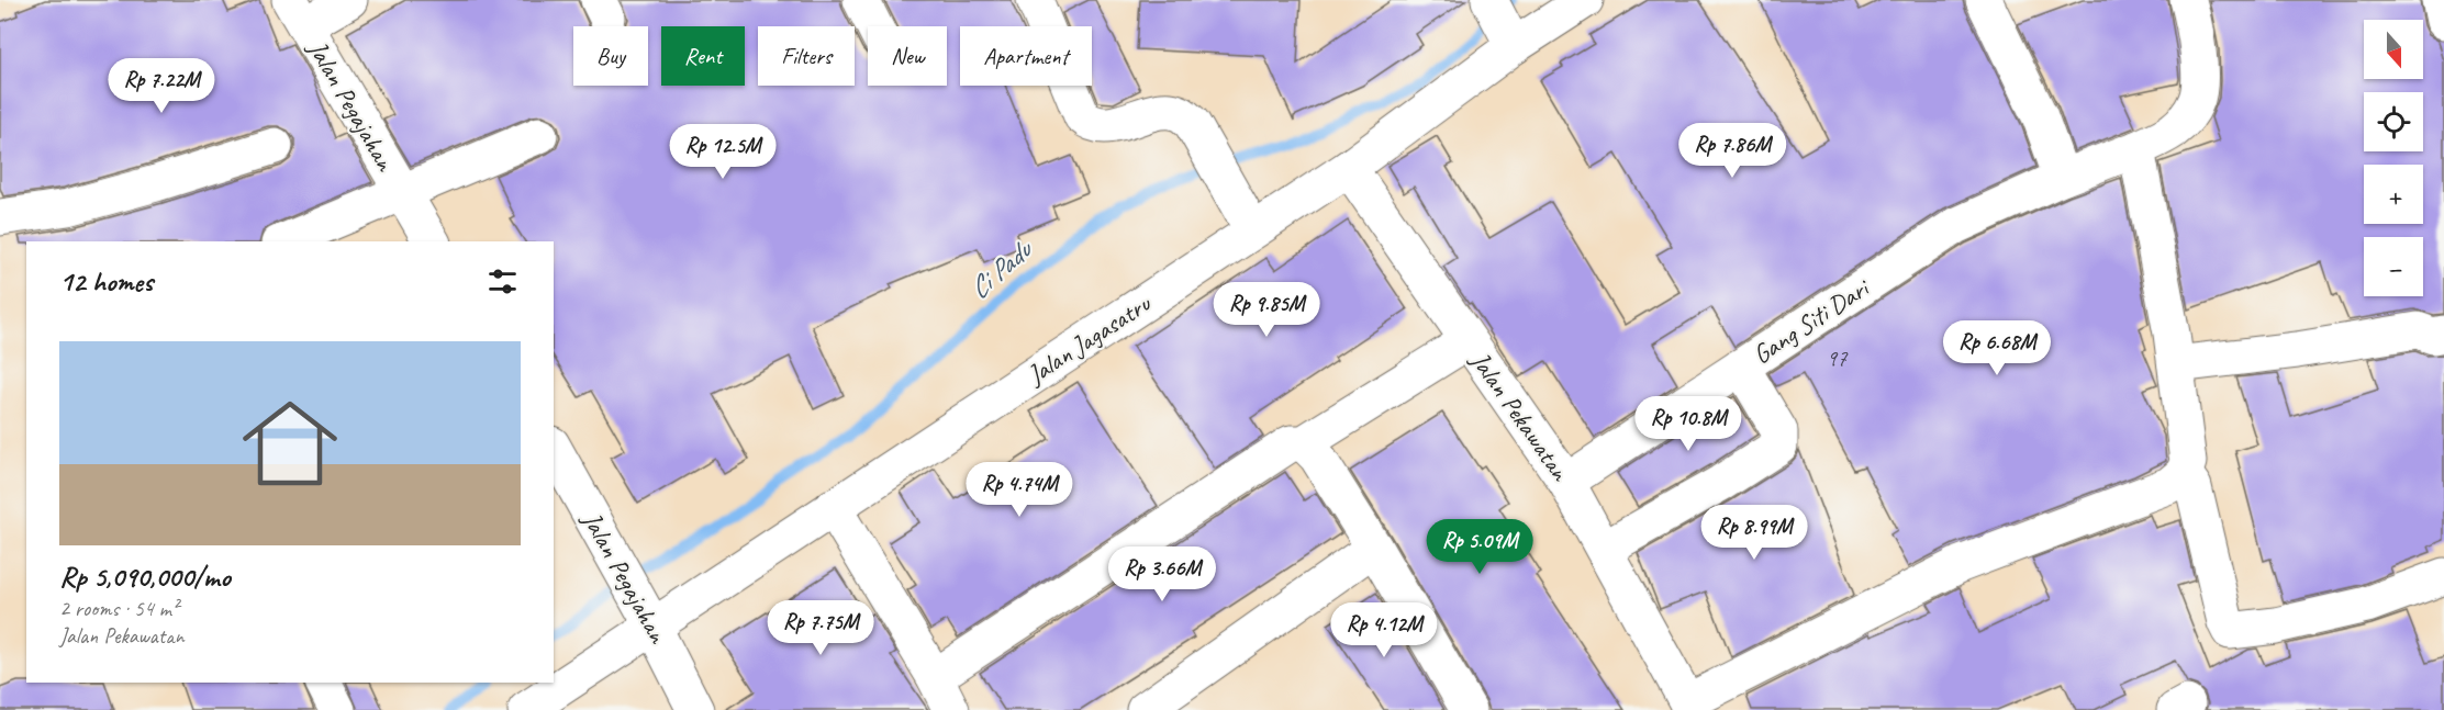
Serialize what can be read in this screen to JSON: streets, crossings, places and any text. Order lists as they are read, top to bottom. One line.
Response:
{"streets":{"street":["Jalan Pegajahan","Gang Siti Dari","Jalan Jagasatru","Jalan Pekawatan"]},"crossings":[["Jalan Pegajahan","Jalan Jagasatru"],["Gang Siti Dari","Jalan Pekawatan"],["Jalan Jagasatru","Jalan Pekawatan"]],"water":["Ci Padu"],"house_numbers":["97"],"north":"bottom","page":{"map_buttons":["+","−"],"chip":["Buy","Rent","Filters","New","Apartment"],"price":["Rp 7.22M","Rp 7.86M","Rp 12.5M","Rp 9.85M","Rp 6.68M","Rp 10.8M","Rp 4.74M","Rp 8.99M","Rp 5.09M","Rp 3.66M","Rp 7.75M","Rp 4.12M"],"heading":"12 homes","list":[{"name":"Rp 5,090,000/mo","note":"2 rooms · 54 m² · Jalan Pekawatan"}]}}
